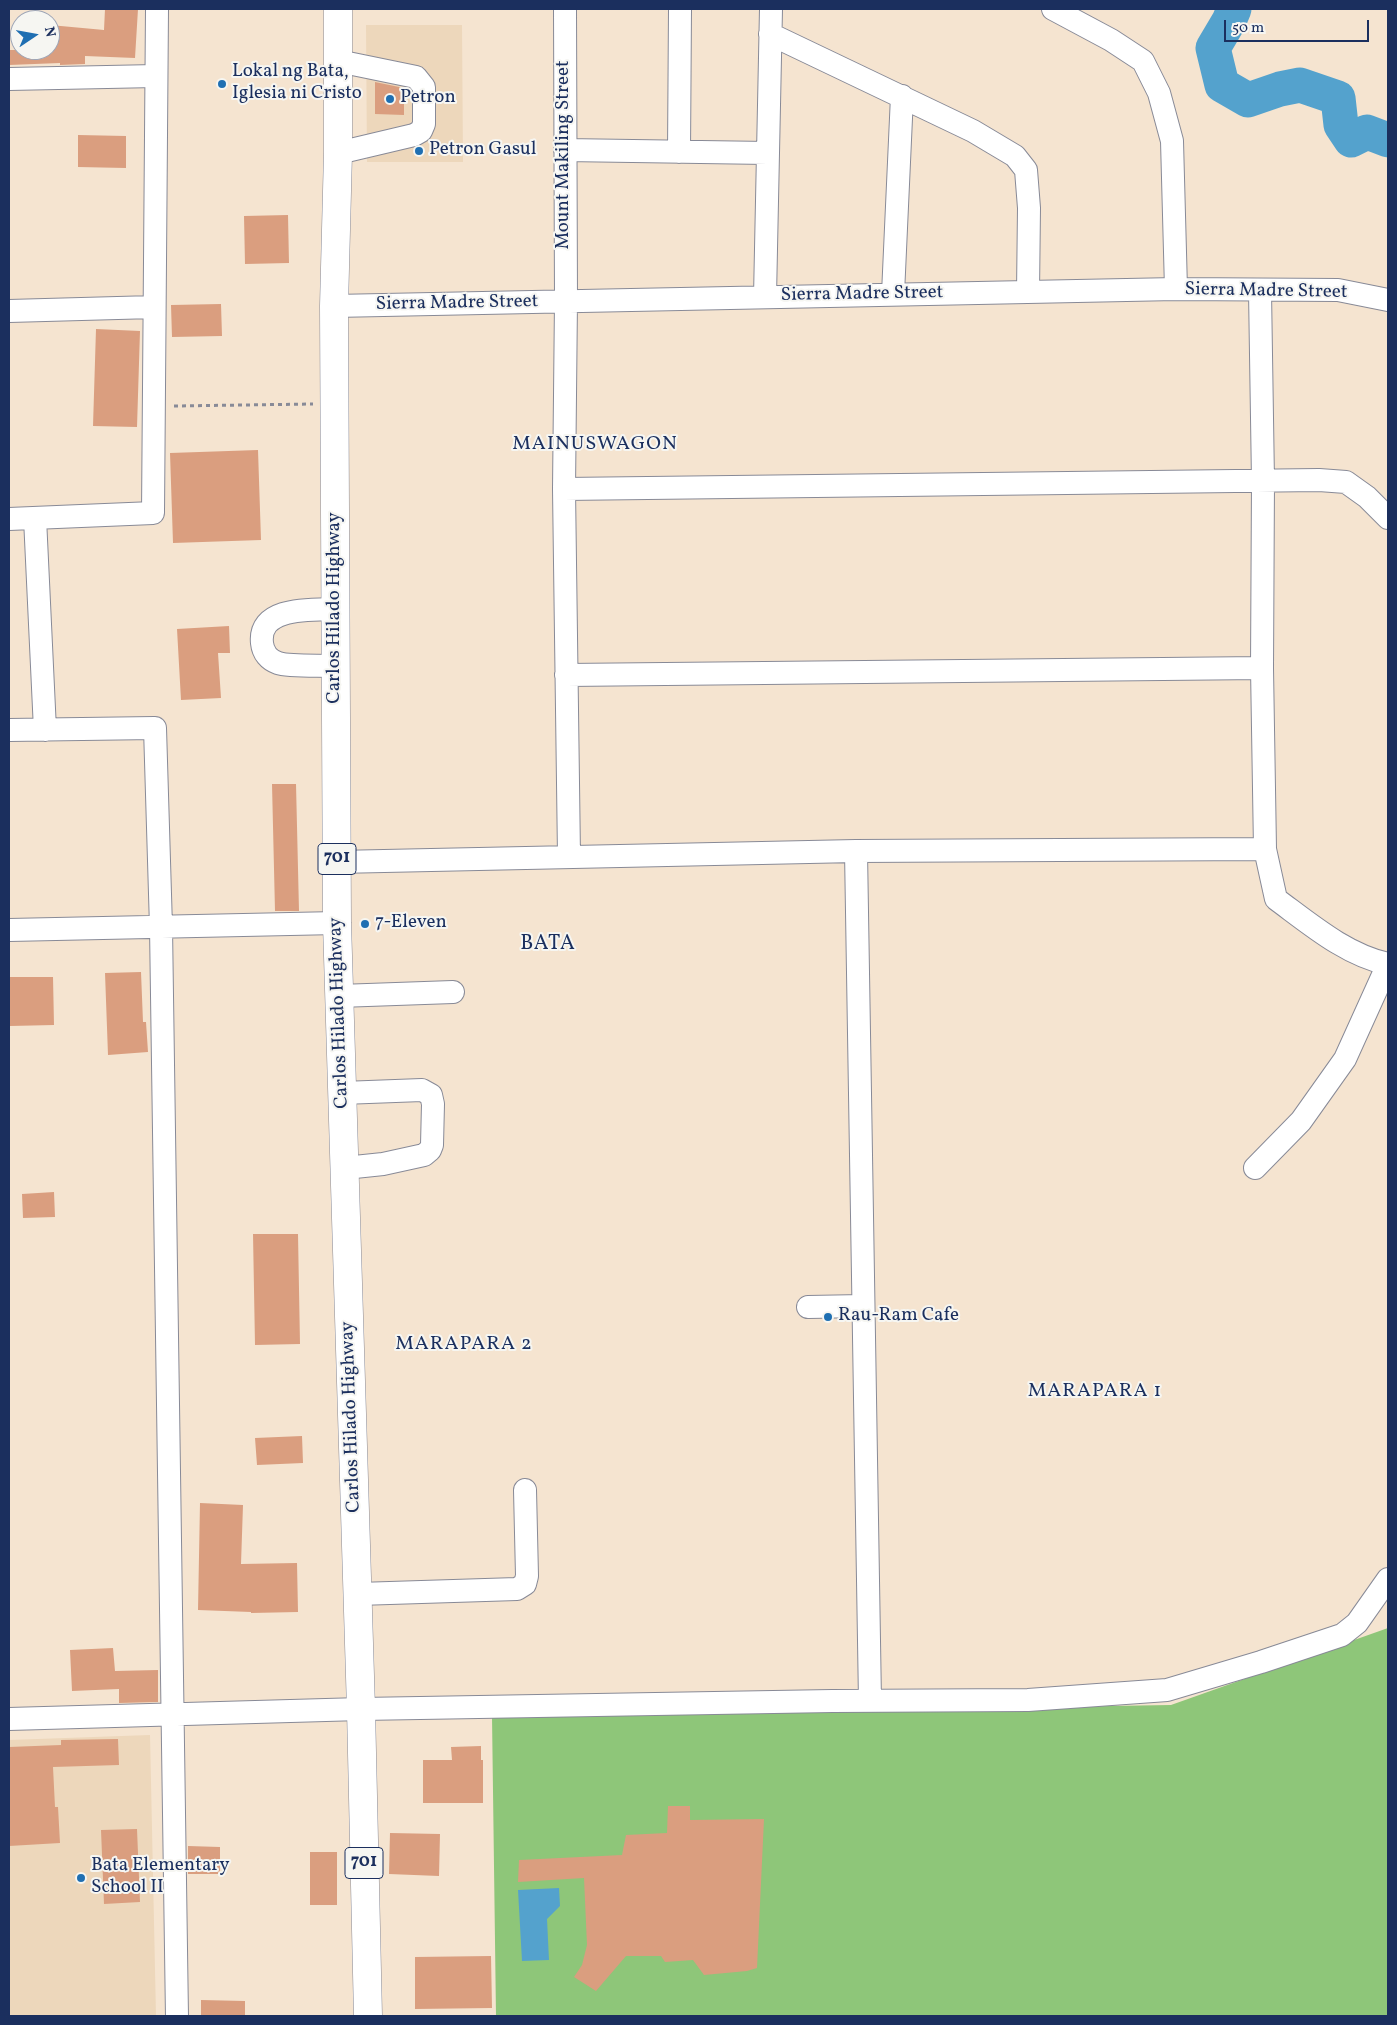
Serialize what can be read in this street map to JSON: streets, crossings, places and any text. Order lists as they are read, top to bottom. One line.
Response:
{"streets":{"main road":["Carlos Hilado Highway","701"],"street":["Mount Makiling Street","Sierra Madre Street"]},"crossings":[["Mount Makiling Street","Sierra Madre Street"],["Sierra Madre Street","Carlos Hilado Highway"]],"districts":["MAINUSWAGON","BATA","MARAPARA 2","MARAPARA 1"],"places":["Lokal ng Bata, Iglesia ni Cristo","Petron","Petron Gasul","7-Eleven","Rau-Ram Cafe","Bata Elementary School II"],"scale_bar":"50 m","north":"right"}
